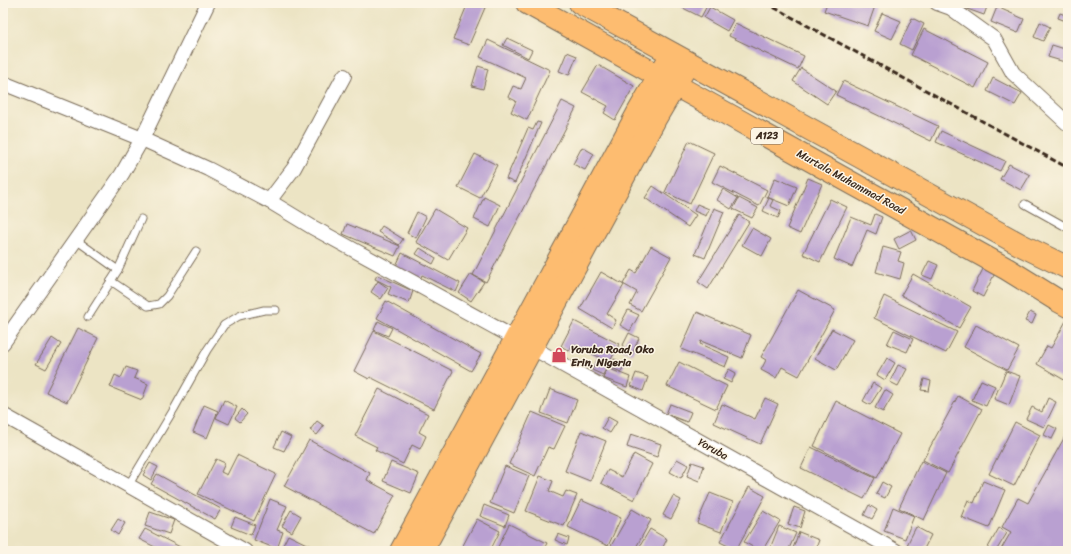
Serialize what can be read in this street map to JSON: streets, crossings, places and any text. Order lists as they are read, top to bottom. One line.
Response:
{"streets":{"main road":["A123","Murtala Muhammad Road"],"street":["Yoruba"]},"places":{"shop":["Yoruba Road, Oko Erin, Nigeria"]}}
